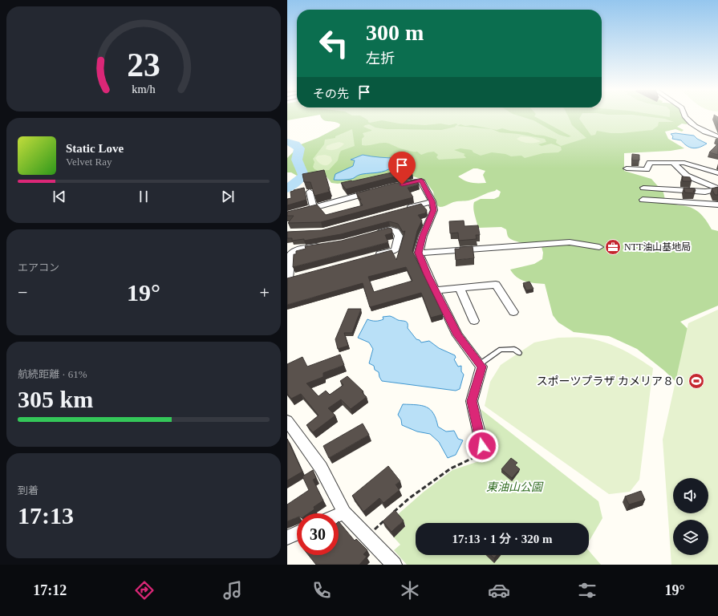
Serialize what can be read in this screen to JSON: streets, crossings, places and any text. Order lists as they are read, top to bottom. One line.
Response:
{"parks":["東油山公園"],"places":{"office":["NTT油山基地局"],"sports":["スポーツプラザ カメリア８０"]},"page":{"turn":["300 m","左折"],"then":"その先","song":["Static Love","Velvet Ray"],"tile":["エアコン",["航続距離 · 61%","305 km"],["到着","17:13"]],"heat":["−","19°","+"],"limit":"30","trip":"17:13 · 1 分 · 320 m","tabs":["17:12","19°"],"gauge":["23","km/h"]}}
